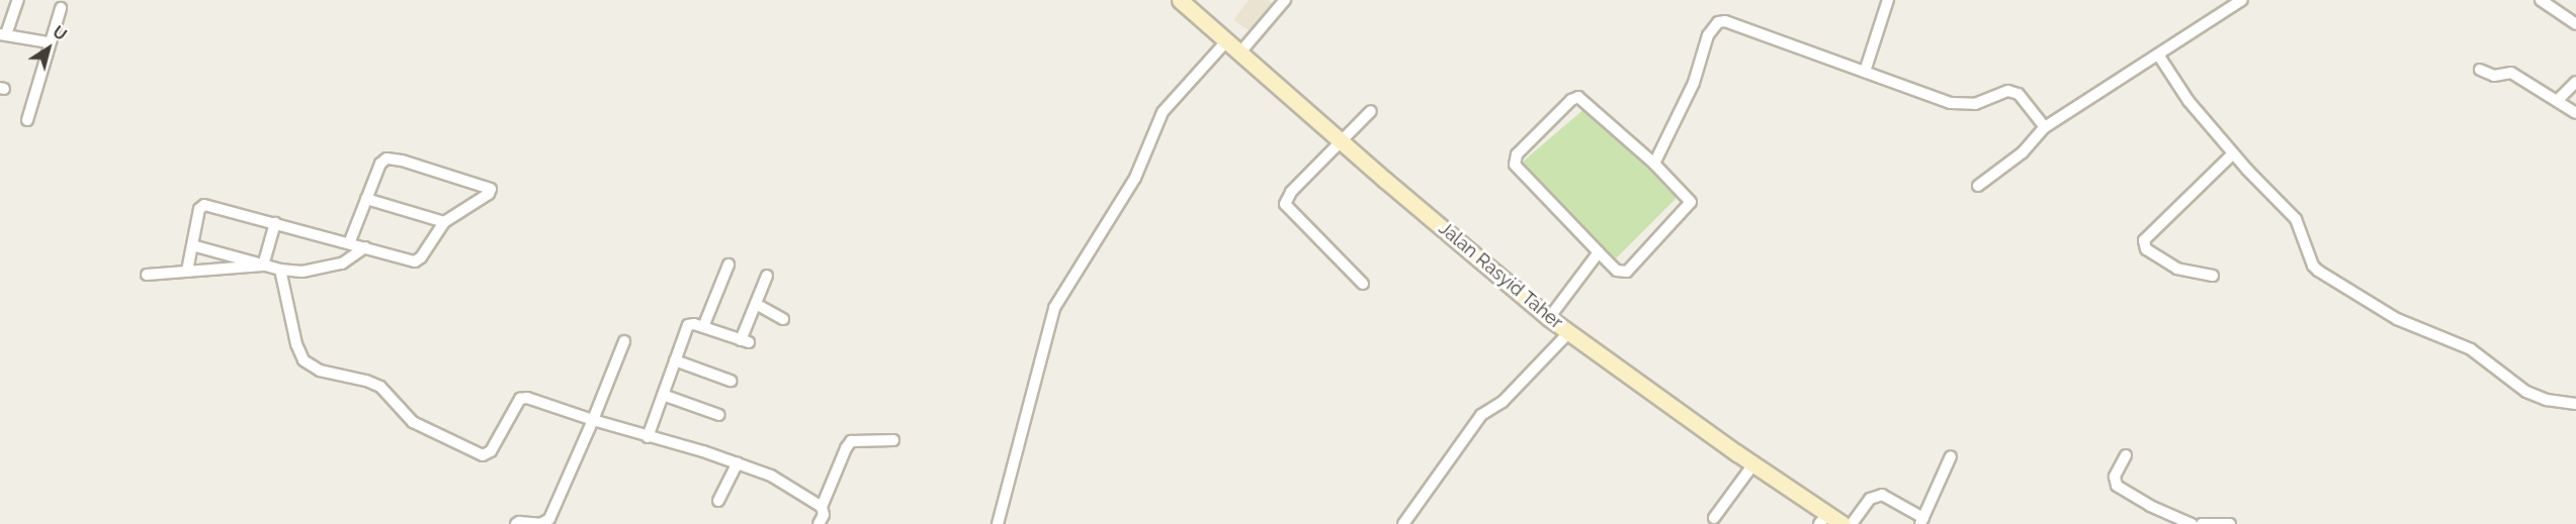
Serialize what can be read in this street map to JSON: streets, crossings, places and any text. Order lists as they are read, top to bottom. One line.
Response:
{"streets":{"street":["Jalan Rasyid Taher"]},"north":"top right"}
